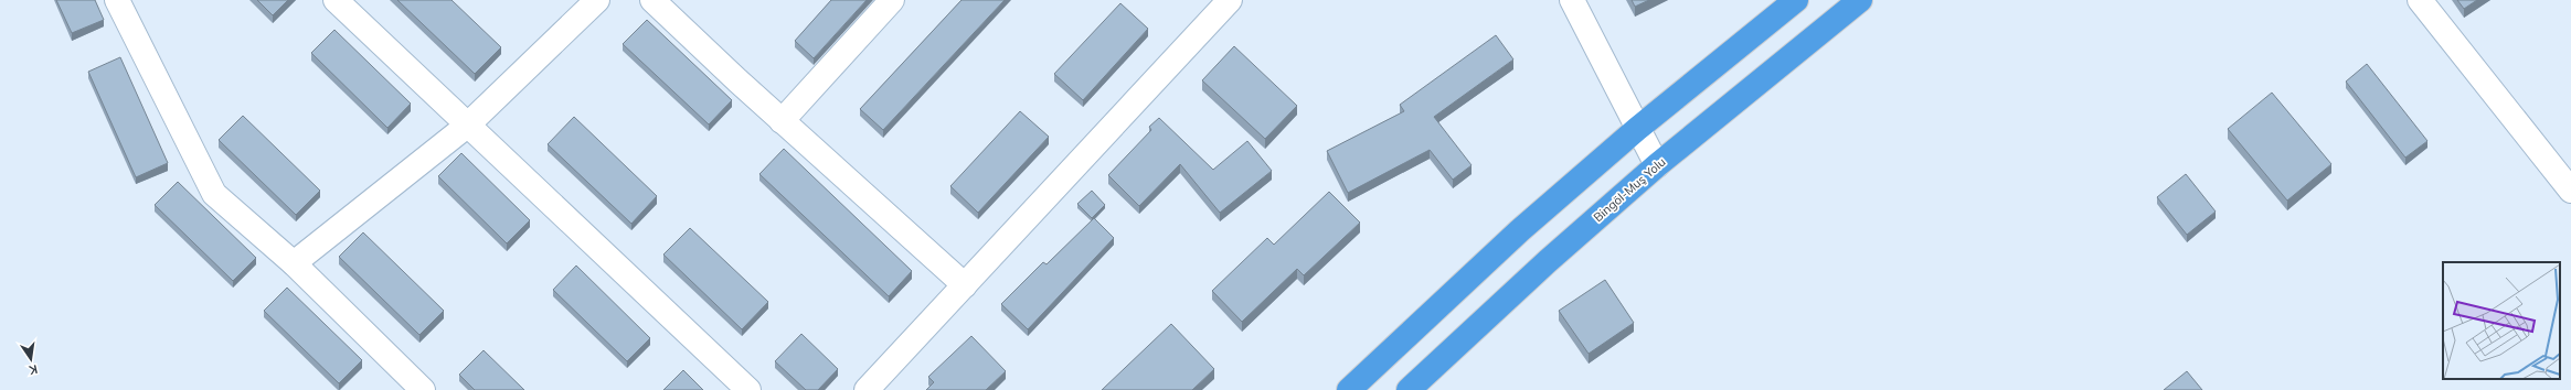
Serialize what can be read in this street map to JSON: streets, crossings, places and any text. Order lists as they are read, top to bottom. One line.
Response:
{"streets":{"highway":["Bingöl-Muş Yolu"]},"north":"bottom"}
